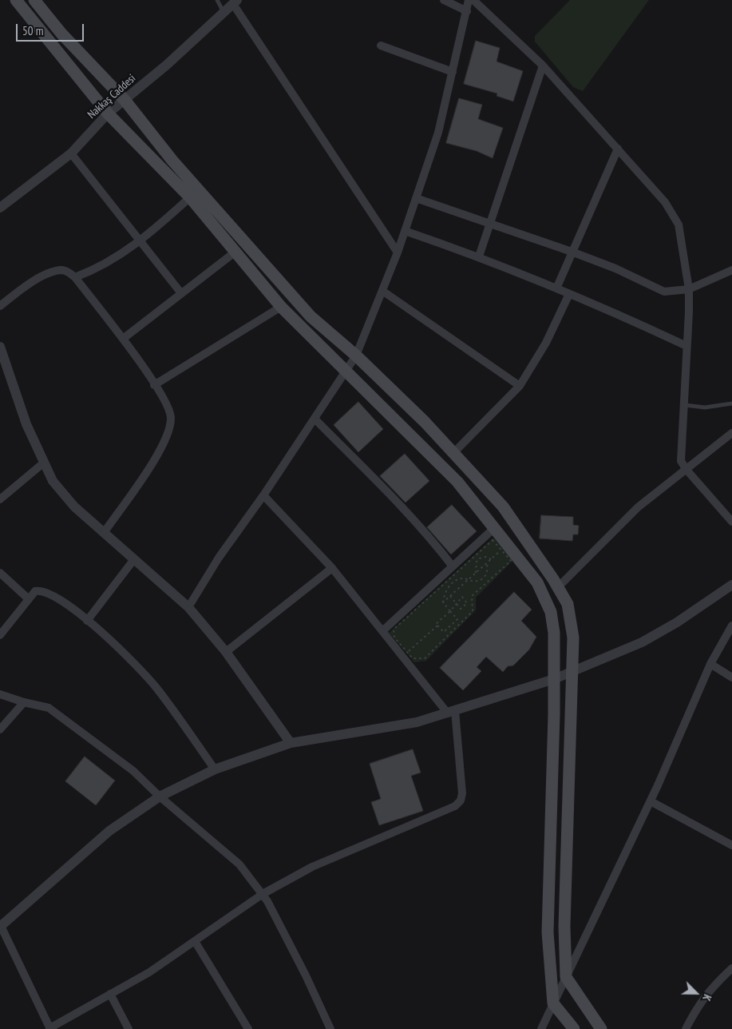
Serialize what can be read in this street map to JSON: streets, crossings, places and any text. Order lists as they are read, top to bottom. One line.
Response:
{"streets":{"street":["Nakkaş Caddesi"]},"scale_bar":"50 m","north":"bottom right"}
